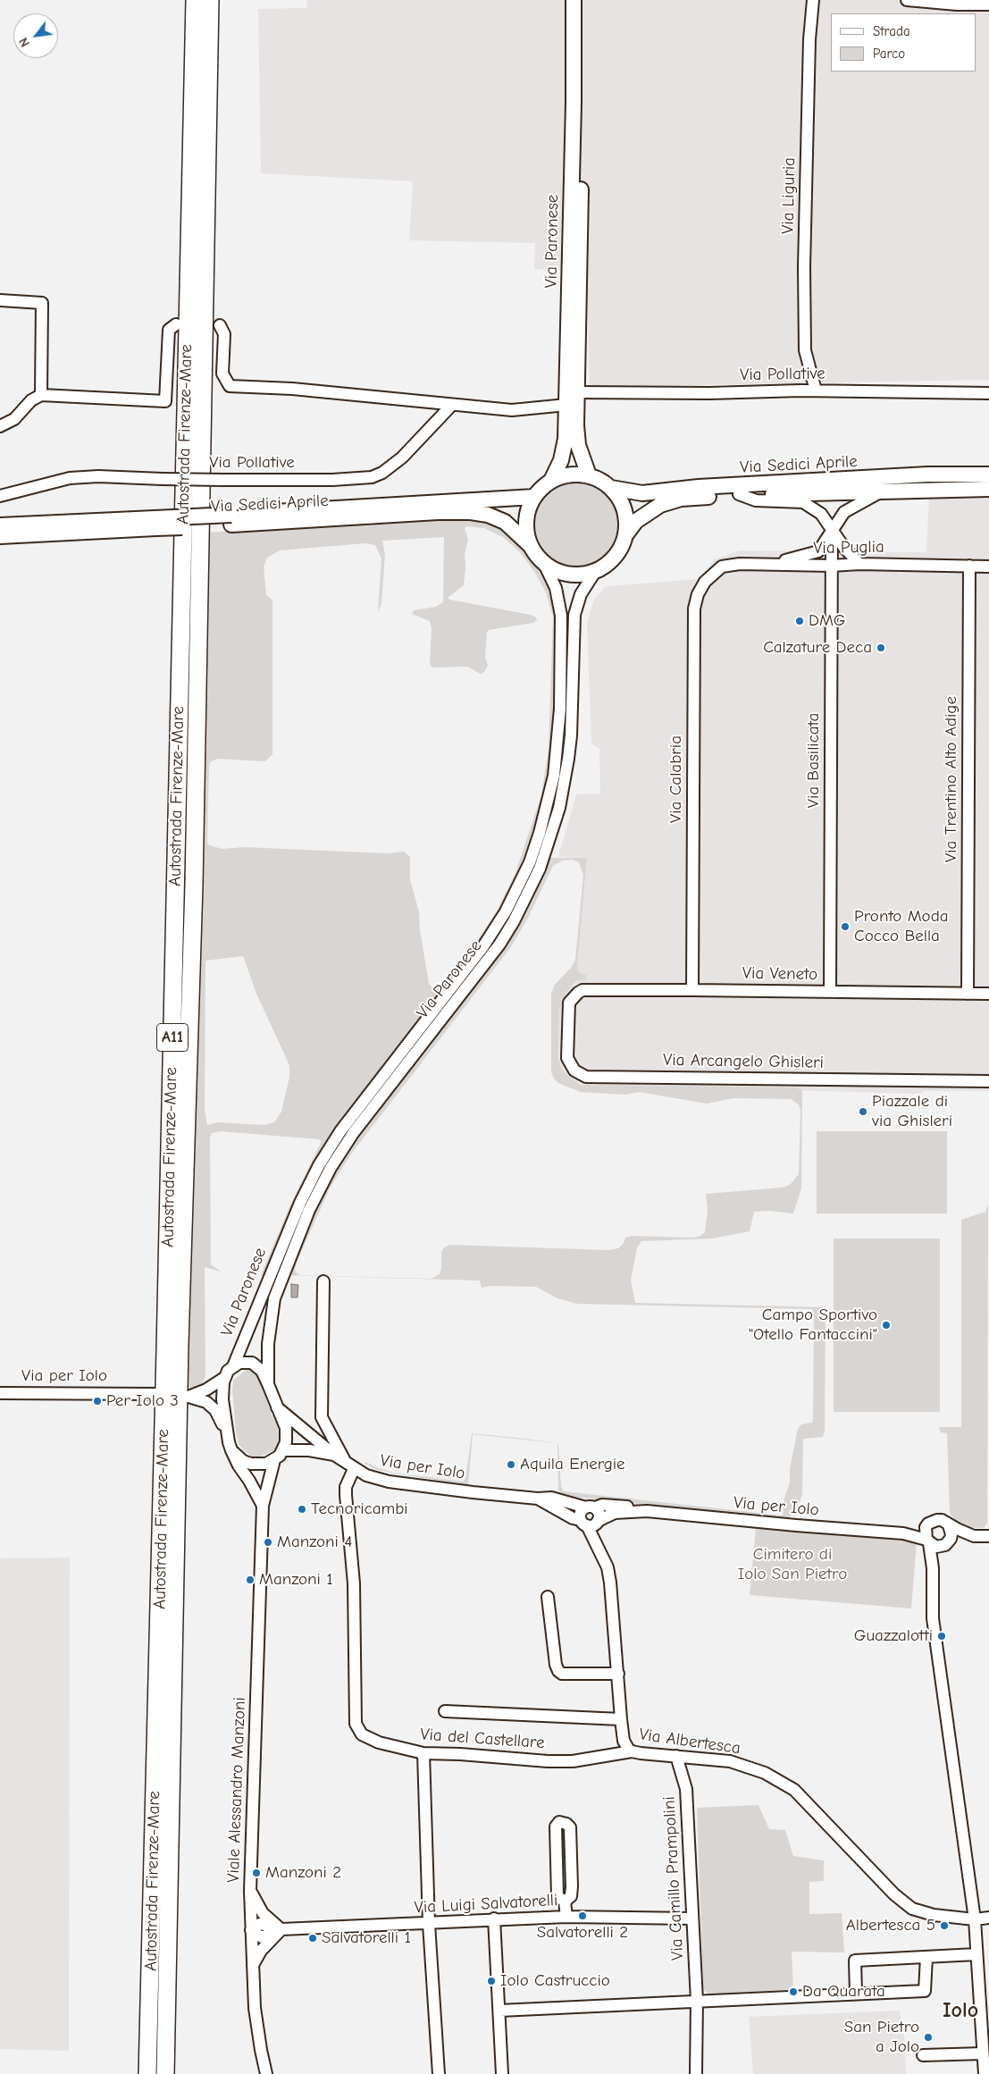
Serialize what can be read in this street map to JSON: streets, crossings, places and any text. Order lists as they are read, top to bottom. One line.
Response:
{"streets":{"highway":["Autostrada Firenze-Mare","A11"],"main road":["Via Paronese","Via Sedici Aprile"],"street":["Via Liguria","Via Pollative","Via Puglia","Via Basilicata","Via Calabria","Via Trentino Alto Adige","Via Veneto","Via Arcangelo Ghisleri","Via per Iolo","Via del Castellare","Via Albertesca","Viale Alessandro Manzoni","Via Camillo Prampolini","Via Luigi Salvatorelli"]},"crossings":[["Via Liguria","Via Pollative"],["Via Paronese","Via Pollative"],["Via Paronese","Via Sedici Aprile"],["Via Puglia","Via Basilicata"],["Via Puglia","Via Calabria"],["Via Puglia","Via Trentino Alto Adige"],["Via Basilicata","Via Veneto"],["Via Calabria","Via Veneto"],["Via Trentino Alto Adige","Via Veneto"],["Via Veneto","Via Arcangelo Ghisleri"],["Via per Iolo","Via del Castellare"],["Via per Iolo","Via Albertesca"],["Via del Castellare","Via Albertesca"],["Via Albertesca","Via Camillo Prampolini"],["Viale Alessandro Manzoni","Via Luigi Salvatorelli"],["Via Camillo Prampolini","Via Luigi Salvatorelli"]],"districts":["Iolo"],"parks":["Cimitero di Iolo San Pietro"],"places":["DMG","Calzature Deca","Pronto Moda Cocco Bella","Piazzale di via Ghisleri","Campo Sportivo \"Otello Fantaccini\"","Per Iolo 3","Aquila Energie","Tecnoricambi","Manzoni 4","Manzoni 1","Guazzalotti","Manzoni 2","Salvatorelli 2","Albertesca 5","Salvatorelli 1","Iolo Castruccio","Da Quarata","San Pietro a Jolo"],"legend":["Strada","Parco"],"north":"bottom left"}
